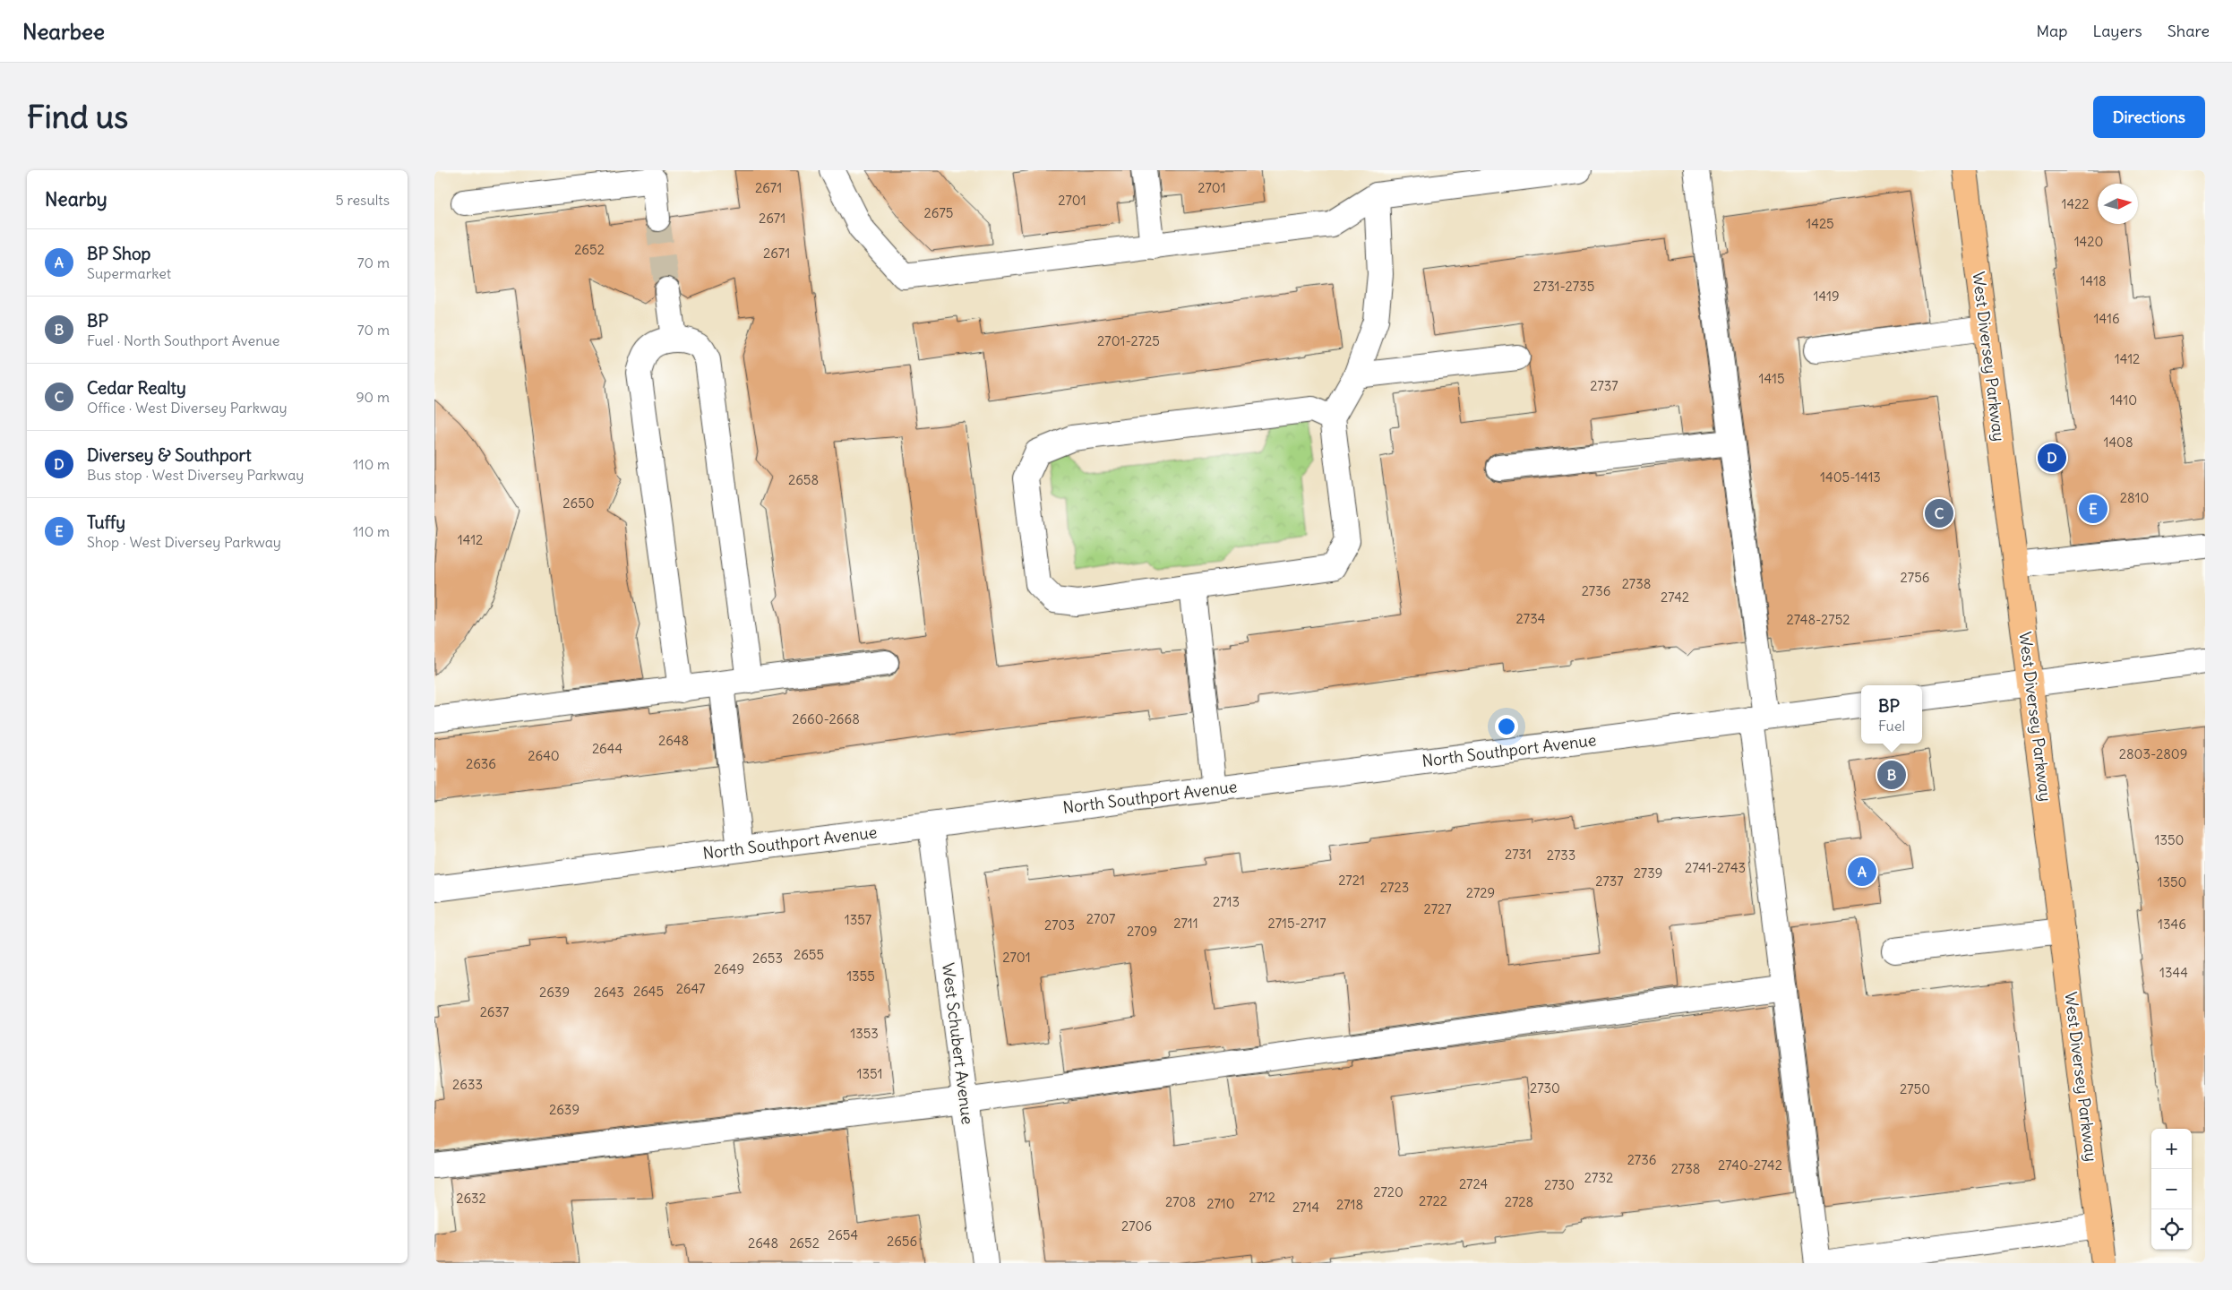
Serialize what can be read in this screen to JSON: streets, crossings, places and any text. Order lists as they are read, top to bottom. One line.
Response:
{"streets":{"main road":["West Diversey Parkway"],"street":["North Southport Avenue","West Schubert Avenue"]},"crossings":[["North Southport Avenue","West Schubert Avenue"]],"house_numbers":["2671","2701","2701","1422","2675","2671","1425","1420","2652","2671","1418","2731-2735","1419","1416","2701-2725","1412","1415","2737","1410","1408","1405-1413","2658","2810","2650","1412","2756","2738","2736","2742","2734","2748-2752","2660-2668","2648","2644","2803-2809","2640","2636","1350","2731","2733","2741-2743","2739","2721","2737","1350","2723","2729","2713","2727","2707","1357","2711","2715-2717","1346","2703","2709","2655","2701","2653","2649","1344","1355","2647","2645","2639","2643","2637","1353","1351","2633","2730","2750","2639","2736","2740-2742","2738","2732","2724","2730","2720","2712","2632","2722","2708","2728","2710","2718","2714","2706","2654","2656","2648","2652"],"north":"right","page":{"header":"Nearbee","nav":["Map","Layers","Share"],"buttons":"Directions","title":"Find us","heading":["Nearby","5 results"],"list":[{"mark":"A","name":"BP Shop","note":"Supermarket","value":"70 m"},{"mark":"B","name":"BP","note":"Fuel · North Southport Avenue","value":"70 m"},{"mark":"C","name":"Cedar Realty","note":"Office · West Diversey Parkway","value":"90 m"},{"mark":"D","name":"Diversey & Southport","note":"Bus stop · West Diversey Parkway","value":"110 m"},{"mark":"E","name":"Tuffy","note":"Shop · West Diversey Parkway","value":"110 m"}],"pins":["D","E","C","B","A"],"popup":["BP","Fuel"],"map_buttons":["+","−"]}}
